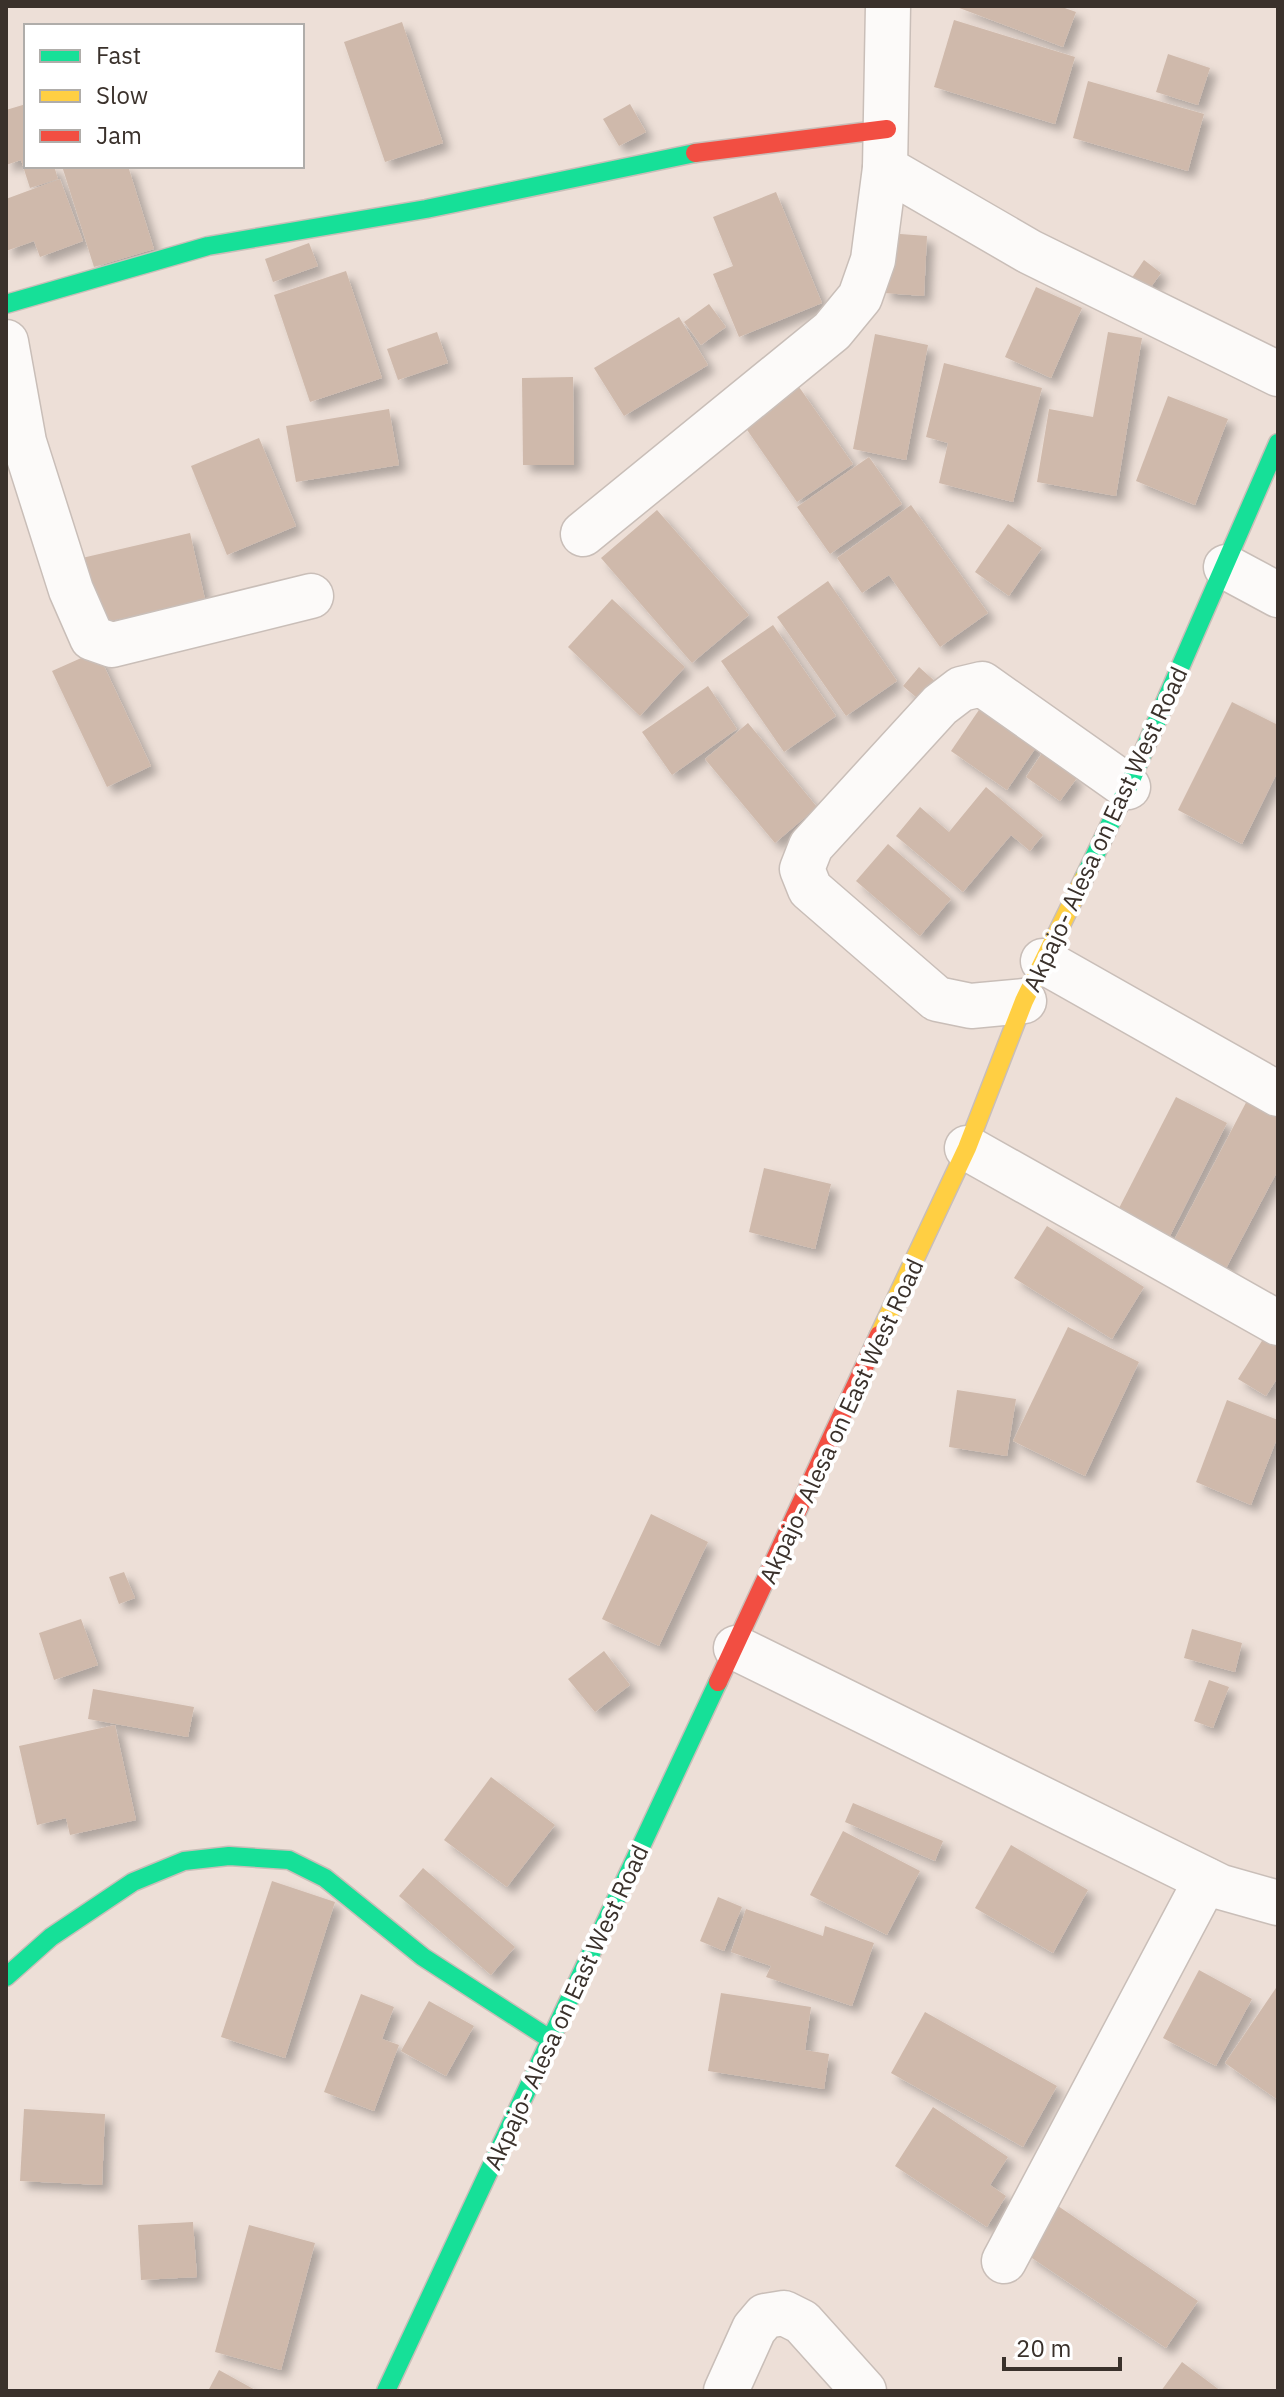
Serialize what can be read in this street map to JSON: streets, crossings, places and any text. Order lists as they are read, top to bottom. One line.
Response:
{"streets":{"street":["Akpajo- Alesa on East West Road"]},"legend":["Fast","Slow","Jam"],"scale_bar":"20 m"}
